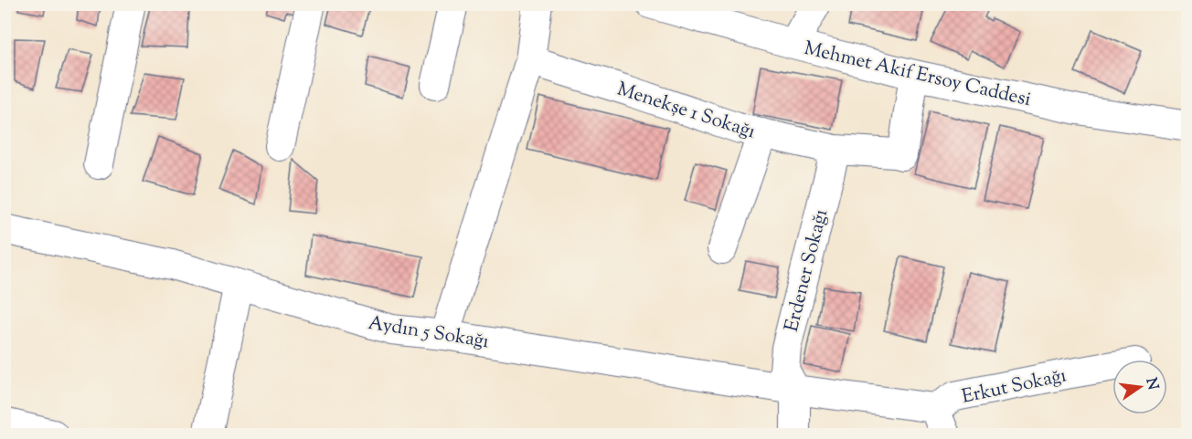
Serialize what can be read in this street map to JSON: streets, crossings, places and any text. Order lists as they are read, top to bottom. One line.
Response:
{"streets":{"street":["Mehmet Akif Ersoy Caddesi","Menekşe 1 Sokağı","Erdener Sokağı","Aydın 5 Sokağı","Erkut Sokağı"]},"crossings":[["Mehmet Akif Ersoy Caddesi","Menekşe 1 Sokağı"],["Menekşe 1 Sokağı","Erdener Sokağı"],["Erdener Sokağı","Aydın 5 Sokağı"]],"north":"right"}
